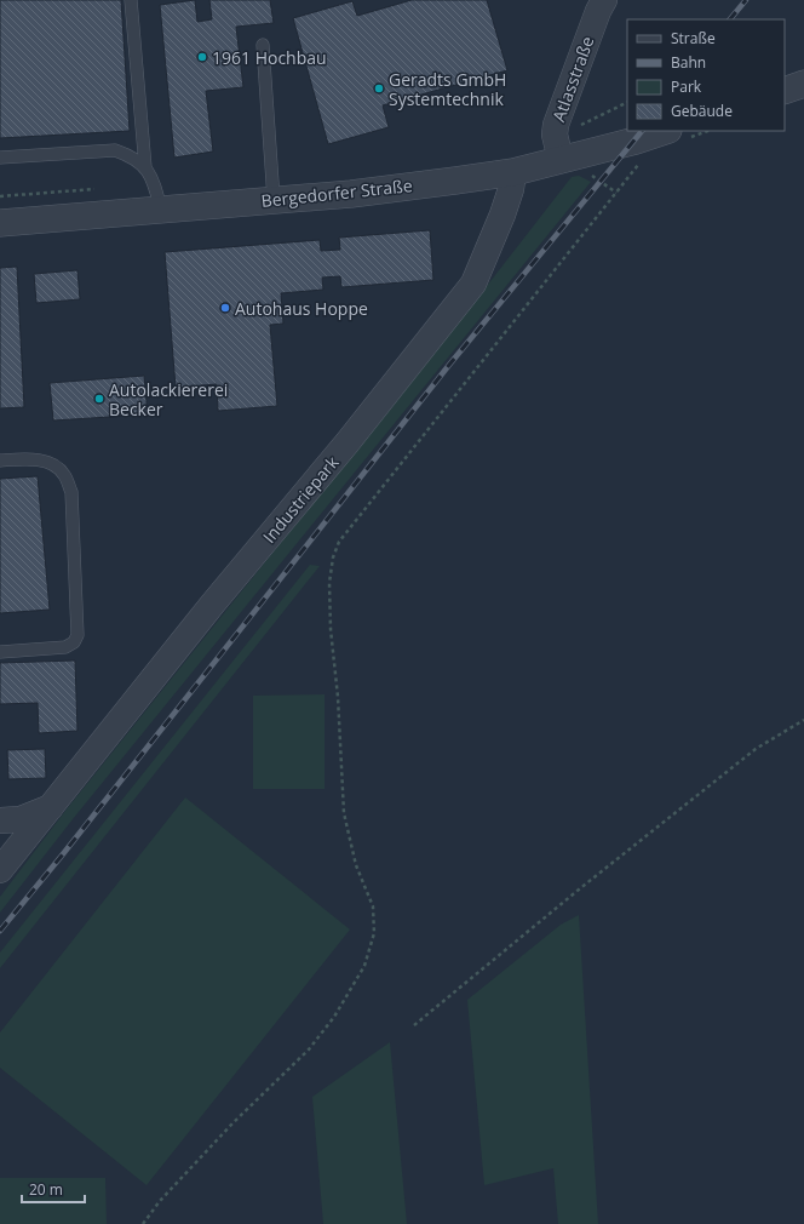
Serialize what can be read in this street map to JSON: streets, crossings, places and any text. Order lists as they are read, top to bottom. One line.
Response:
{"streets":{"street":["Atlasstraße","Bergedorfer Straße","Industriepark"]},"crossings":[["Atlasstraße","Bergedorfer Straße"],["Bergedorfer Straße","Industriepark"]],"places":["1961 Hochbau","Geradts GmbH Systemtechnik","Autohaus Hoppe","Autolackiererei Becker"],"legend":["Straße","Bahn","Park","Gebäude"],"scale_bar":"20 m"}
